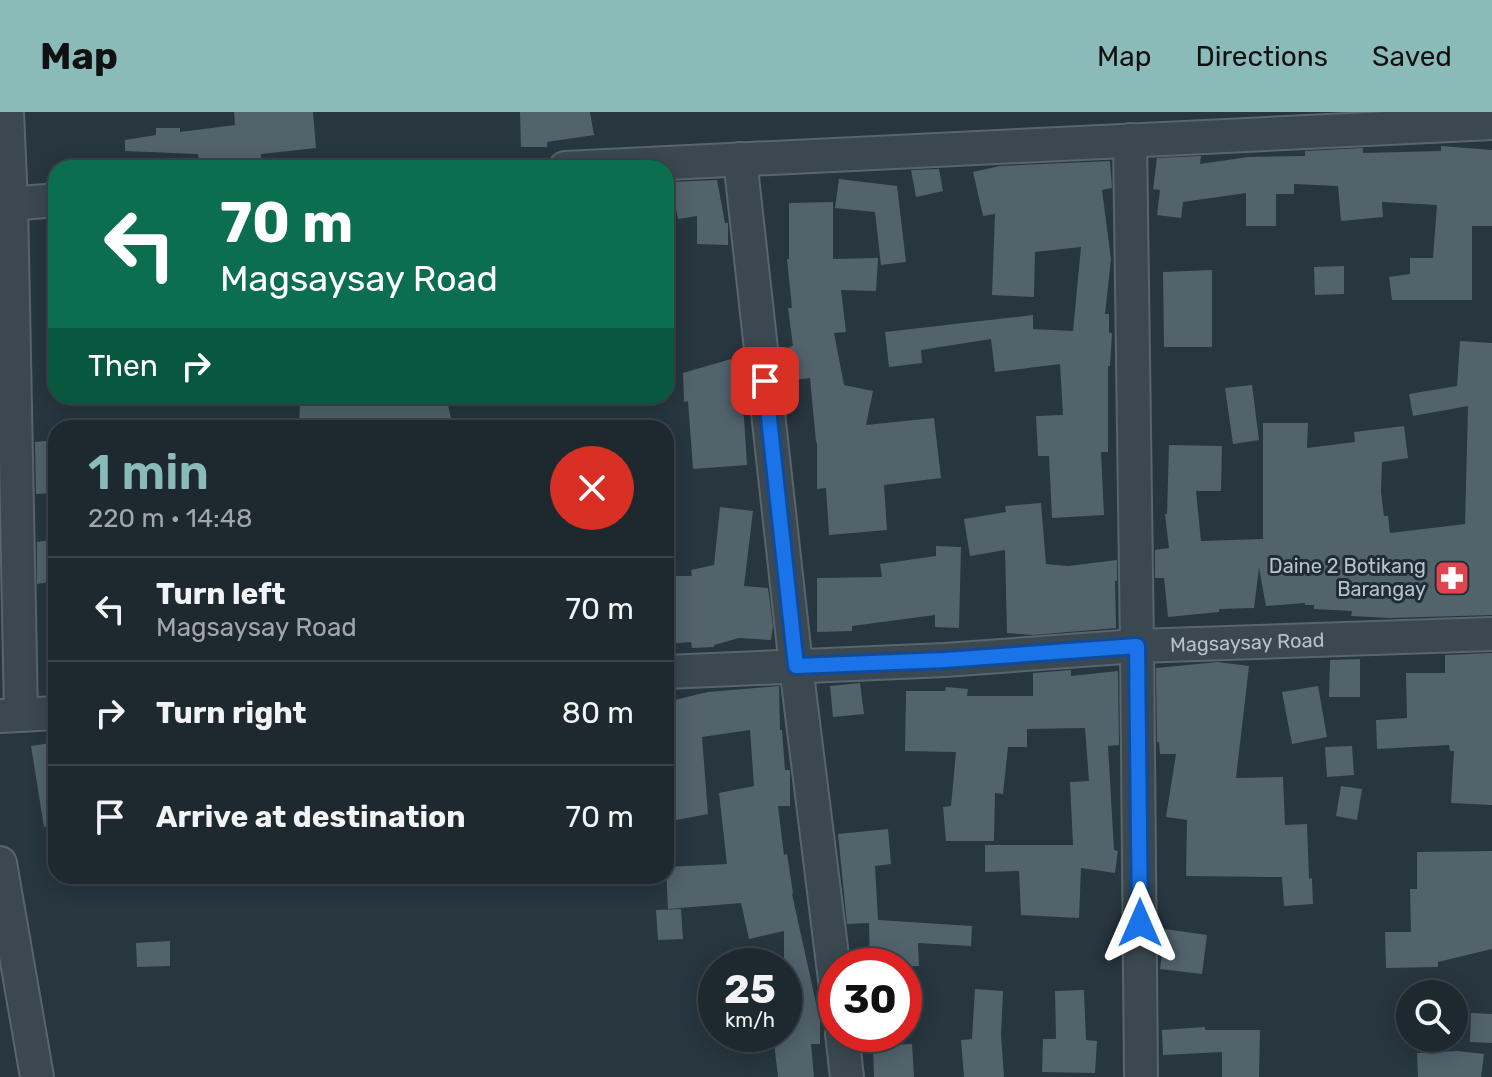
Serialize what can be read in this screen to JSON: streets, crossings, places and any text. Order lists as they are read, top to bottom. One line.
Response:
{"streets":{"street":["Magsaysay Road"]},"places":{"pharmacy":["Daine 2 Botikang Barangay"]},"page":{"header":"Map","nav":["Map","Directions","Saved"],"turn":["70 m","Magsaysay Road"],"then":"Then","heading":["1 min","220 m · 14:48"],"list":[{"name":"Turn left","note":"Magsaysay Road","value":"70 m"},{"name":"Turn right","value":"80 m"},{"name":"Arrive at destination","value":"70 m"}],"speed":"25 km/h","limit":"30"}}
